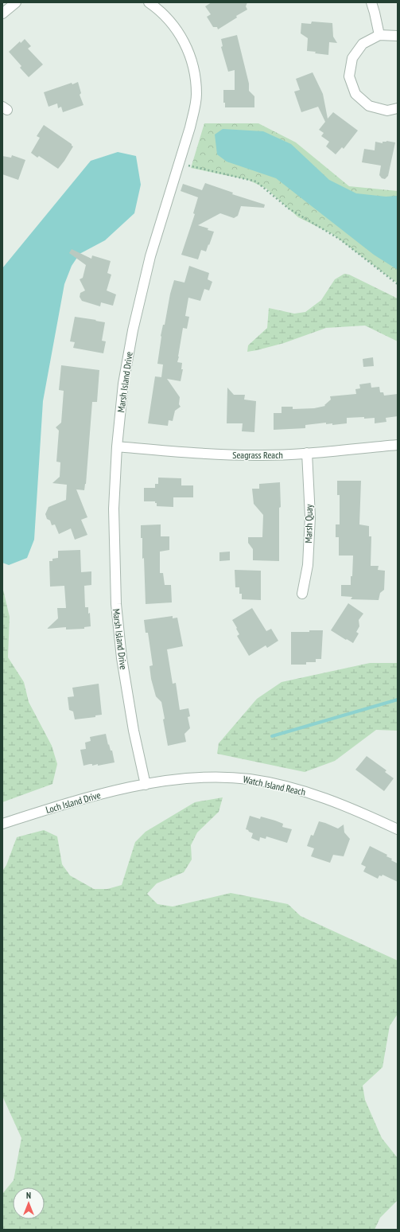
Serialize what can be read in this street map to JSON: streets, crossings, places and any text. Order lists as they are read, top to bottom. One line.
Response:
{"streets":{"street":["Marsh Island Drive","Seagrass Reach","Marsh Quay","Watch Island Reach","Loch Island Drive"]},"crossings":[["Marsh Island Drive","Seagrass Reach"],["Marsh Island Drive","Watch Island Reach"],["Marsh Island Drive","Loch Island Drive"],["Seagrass Reach","Marsh Quay"],["Watch Island Reach","Loch Island Drive"]],"north":"top"}
